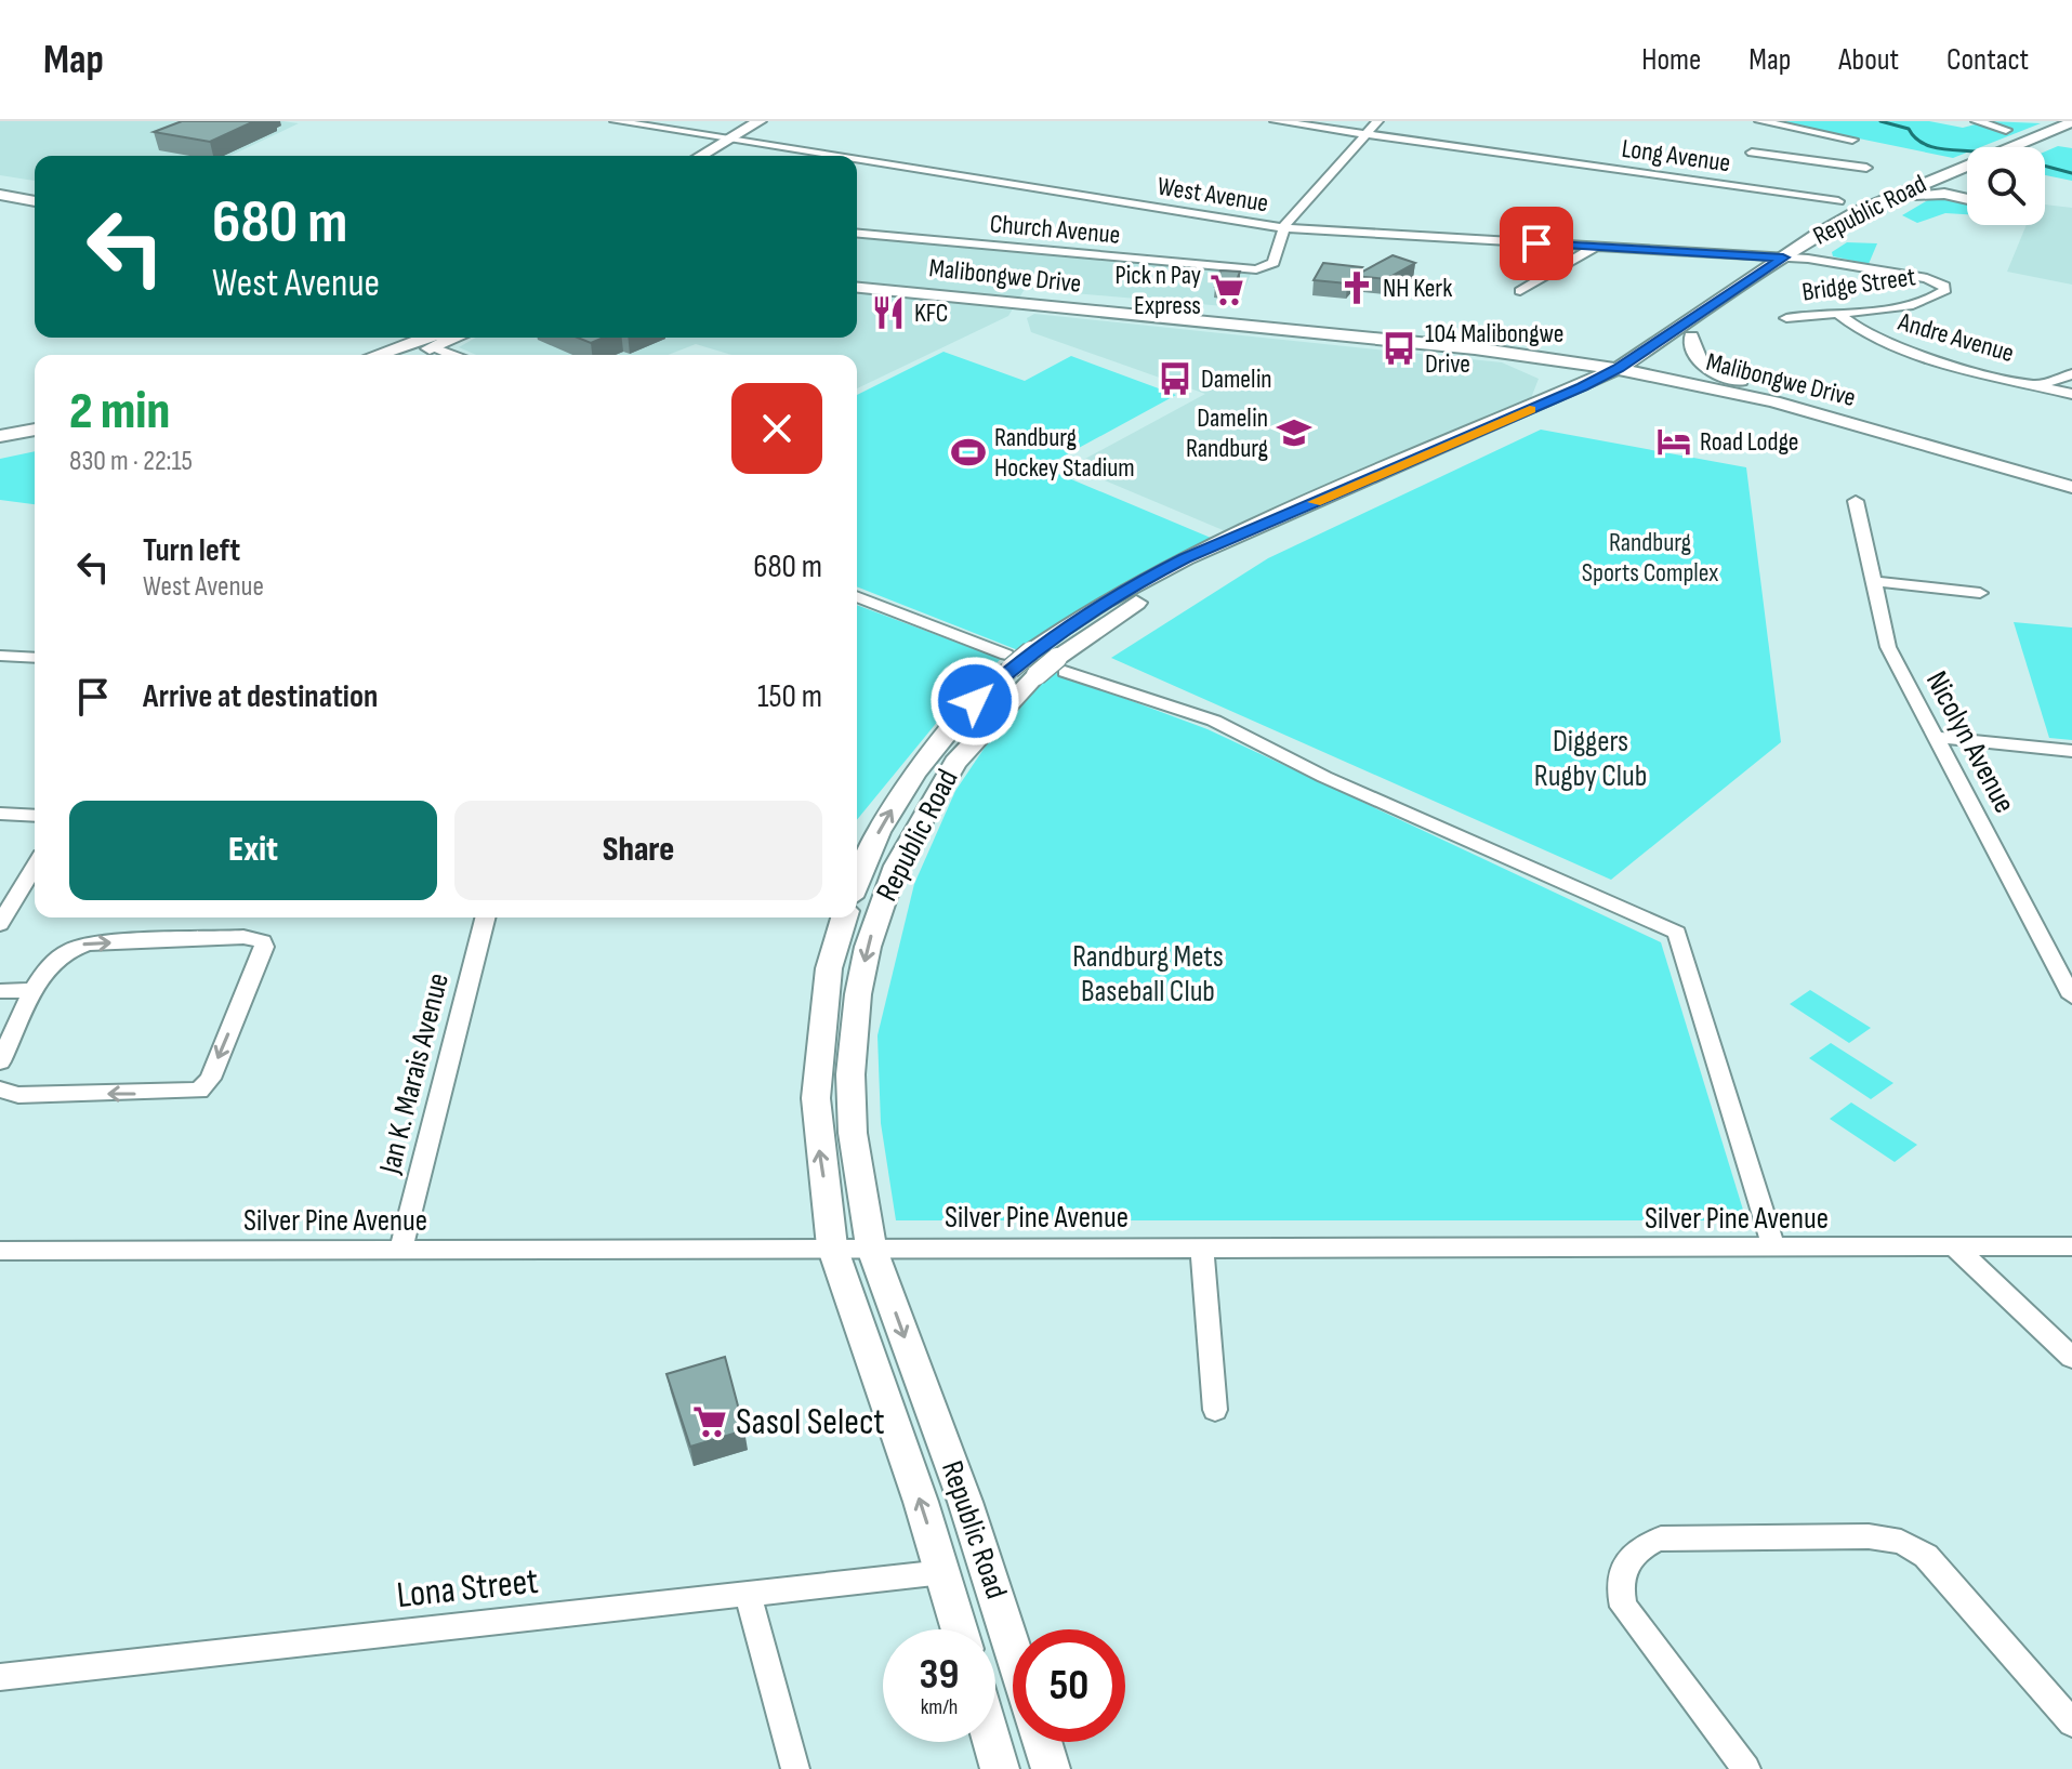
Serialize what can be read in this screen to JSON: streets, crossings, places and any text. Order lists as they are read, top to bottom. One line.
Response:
{"streets":{"main road":["Republic Road","Malibongwe Drive"],"street":["Long Avenue","West Avenue","Church Avenue","Bridge Street","Andre Avenue","Nicolyn Avenue","Jan K. Marais Avenue","Silver Pine Avenue","Lona Street"]},"crossings":[["West Avenue","Republic Road"],["West Avenue","Church Avenue"],["West Avenue","Bridge Street"],["Republic Road","Malibongwe Drive"],["Republic Road","Bridge Street"],["Republic Road","Silver Pine Avenue"],["Republic Road","Lona Street"],["Bridge Street","Andre Avenue"],["Jan K. Marais Avenue","Silver Pine Avenue"]],"parks":["Randburg Sports Complex","Diggers Rugby Club","Randburg Mets Baseball Club"],"places":{"church":["NH Kerk"],"supermarket":["Pick n Pay Express","Sasol Select"],"restaurant":["KFC"],"bus stop":["104 Malibongwe Drive","Damelin"],"school or university":["Damelin Randburg"],"hotel":["Road Lodge"],"sports":["Randburg Hockey Stadium"]},"page":{"header":"Map","nav":["Home","Map","About","Contact"],"turn":["680 m","West Avenue"],"heading":["2 min","830 m · 22:15"],"list":[{"name":"Turn left","note":"West Avenue","value":"680 m"},{"name":"Arrive at destination","value":"150 m"}],"buttons":["Exit","Share"],"speed":"39 km/h","limit":"50"}}
